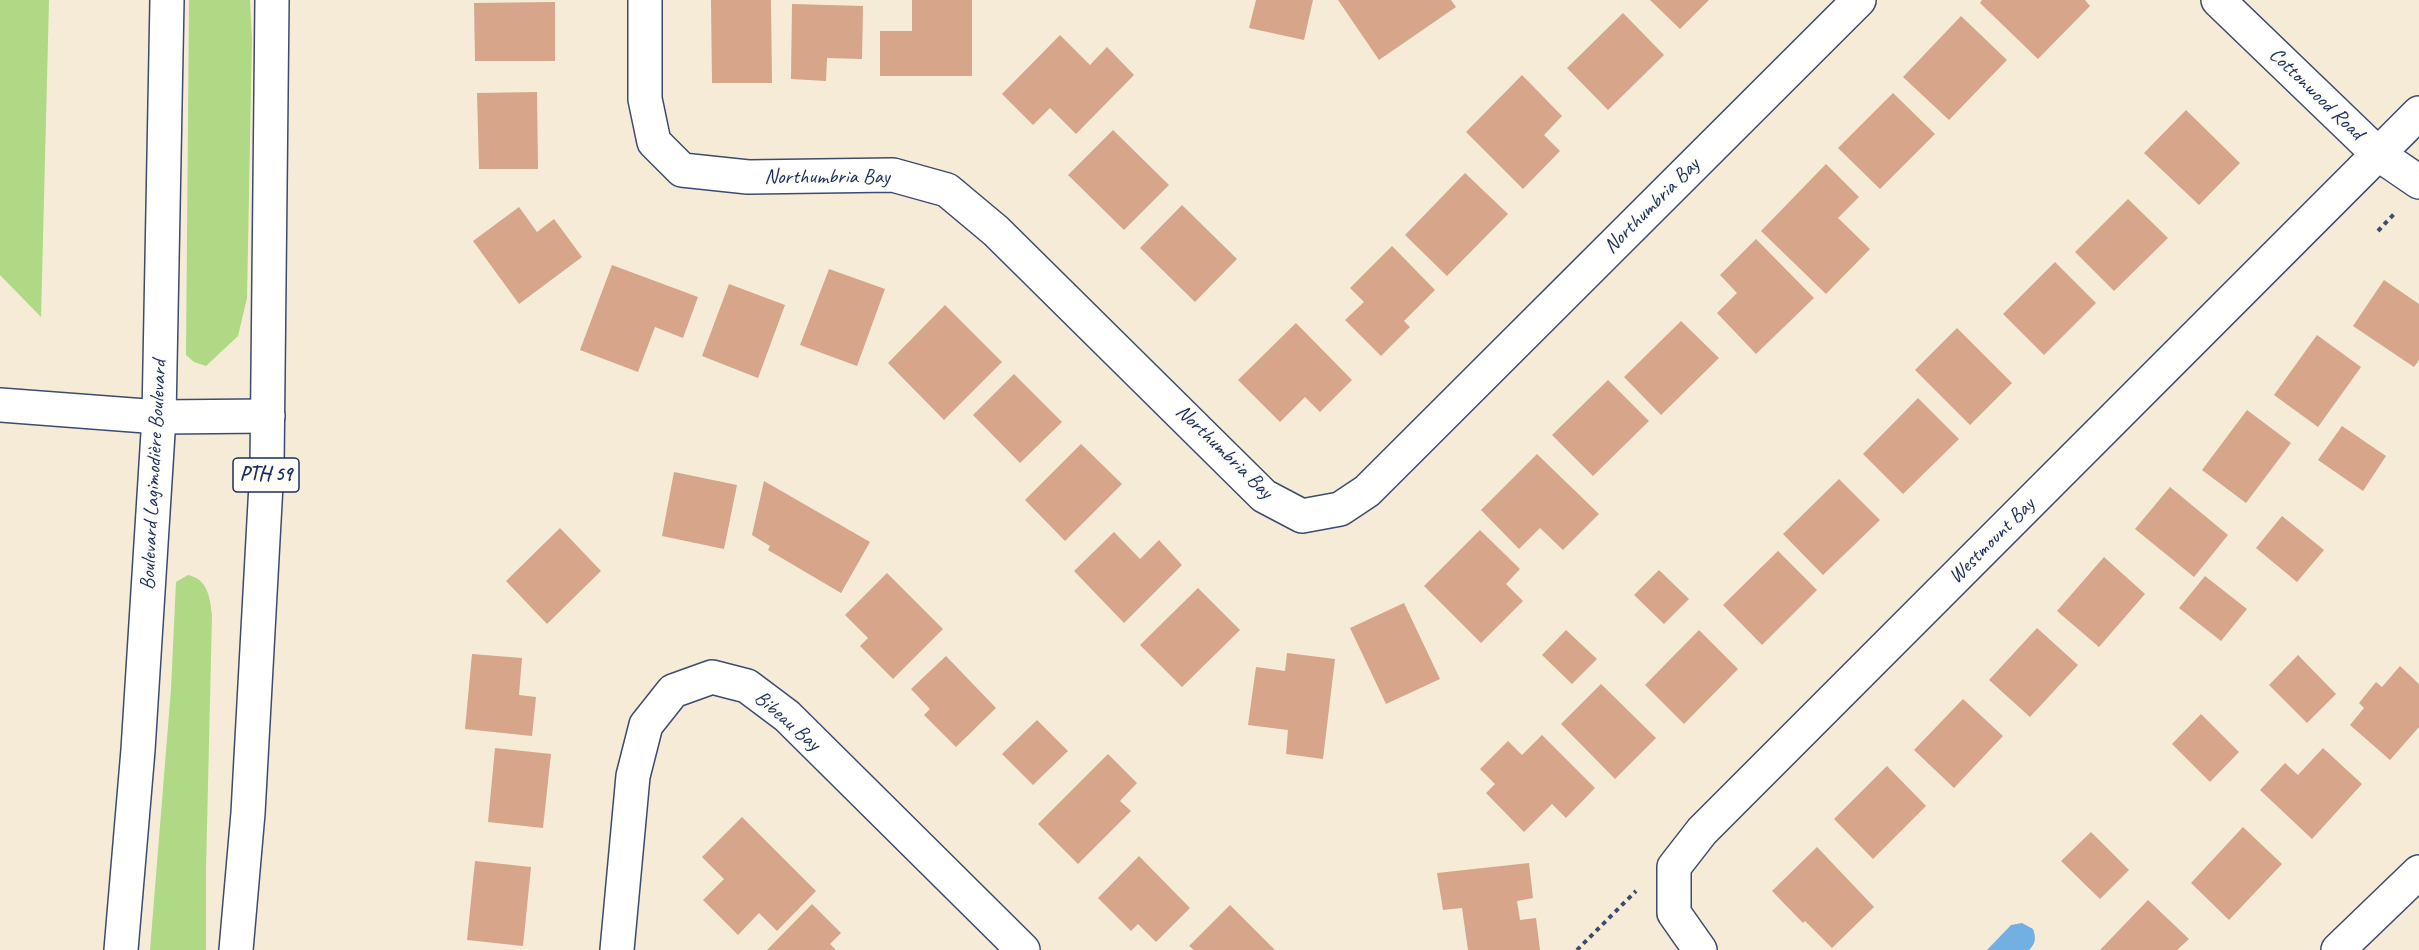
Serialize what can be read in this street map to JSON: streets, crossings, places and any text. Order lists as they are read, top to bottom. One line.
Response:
{"streets":{"street":["Cottonwood Road","Northumbria Bay","Boulevard Lagimodière Boulevard","PTH 59","Westmount Bay","Bibeau Bay"]},"crossings":[["Cottonwood Road","Westmount Bay"]]}
